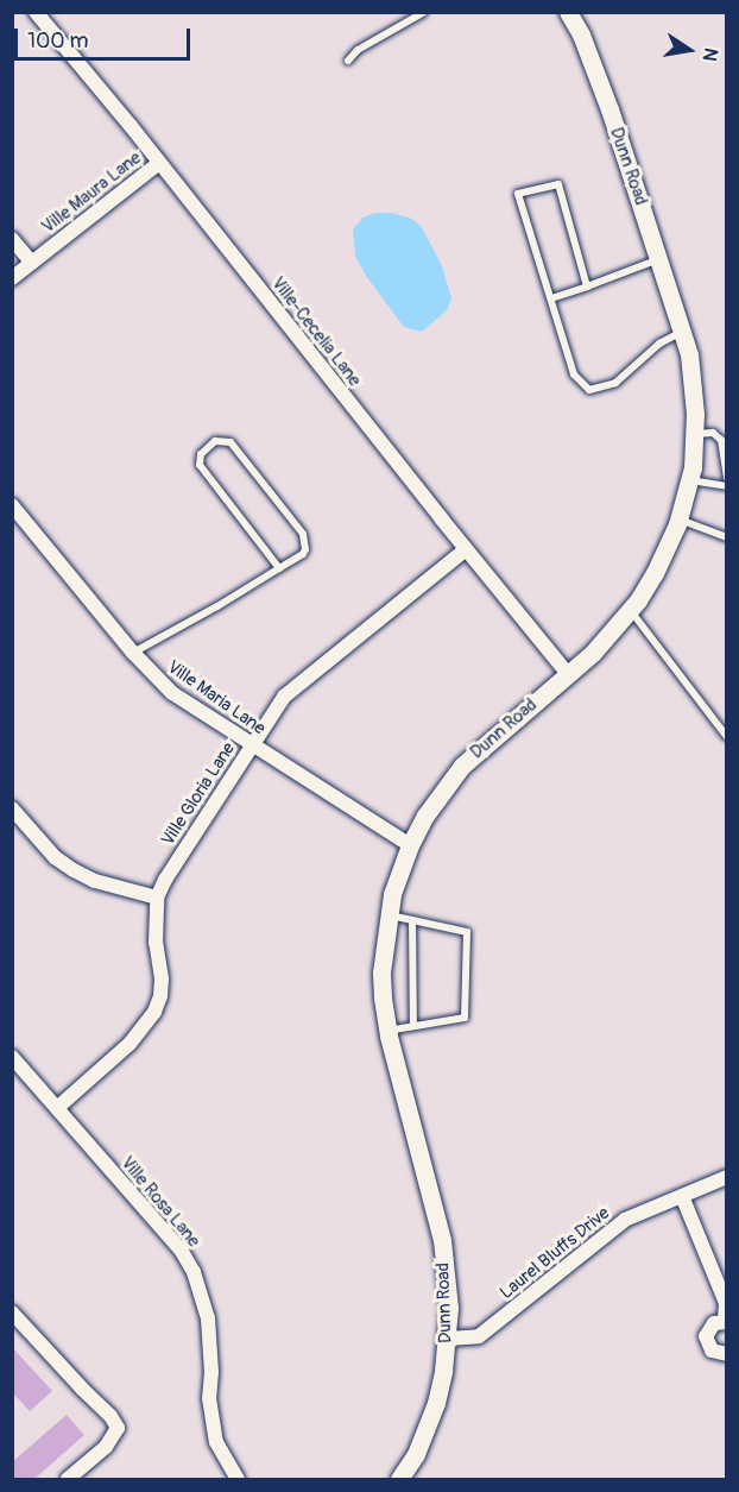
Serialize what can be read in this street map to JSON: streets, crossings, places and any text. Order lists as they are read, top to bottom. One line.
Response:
{"streets":{"street":["Dunn Road","Ville Maura Lane","Ville-Cecelia Lane","Ville Maria Lane","Ville Gloria Lane","Ville Rosa Lane","Laurel Bluffs Drive"]},"crossings":[["Dunn Road","Ville-Cecelia Lane"],["Dunn Road","Ville Maria Lane"],["Dunn Road","Laurel Bluffs Drive"],["Ville Maura Lane","Ville-Cecelia Lane"],["Ville-Cecelia Lane","Ville Gloria Lane"],["Ville Maria Lane","Ville Gloria Lane"],["Ville Gloria Lane","Ville Rosa Lane"]],"scale_bar":"100 m","north":"right"}
